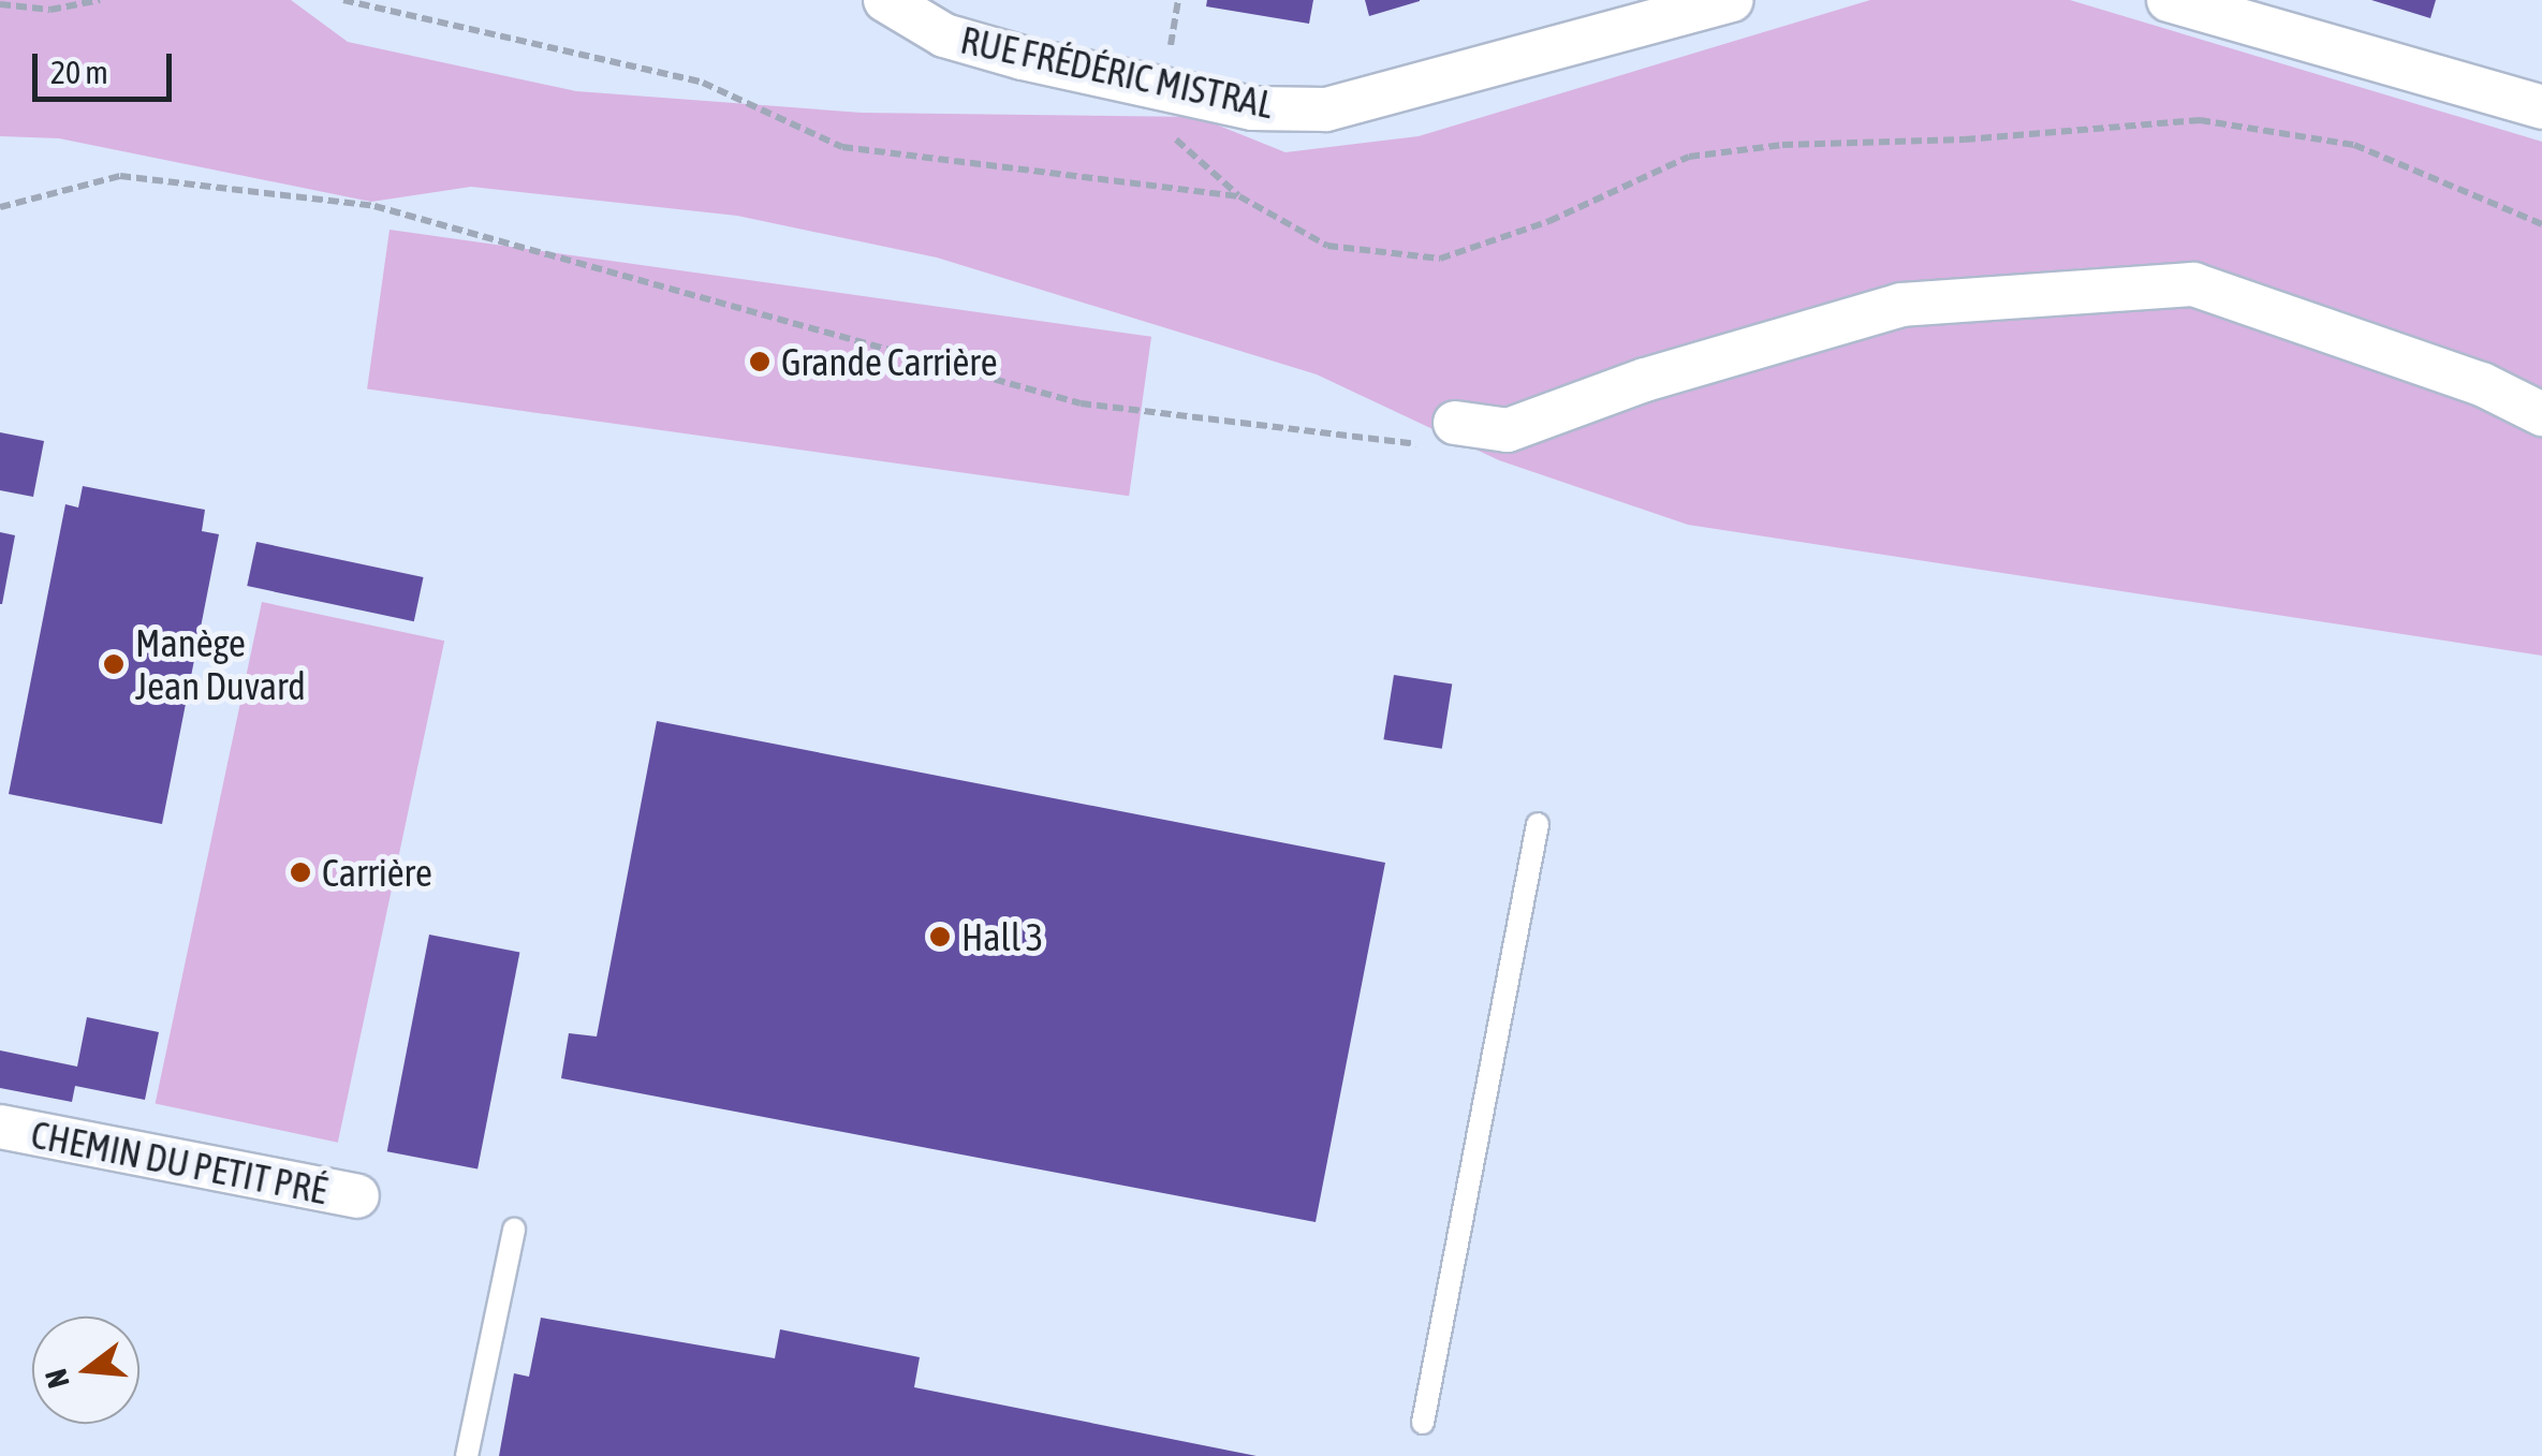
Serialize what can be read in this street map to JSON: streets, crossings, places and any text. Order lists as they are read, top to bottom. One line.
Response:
{"streets":{"street":["RUE FRÉDÉRIC MISTRAL","CHEMIN DU PETIT PRÉ"]},"places":["Grande Carrière","Manège Jean Duvard","Carrière","Hall 3"],"scale_bar":"20 m","north":"left"}
